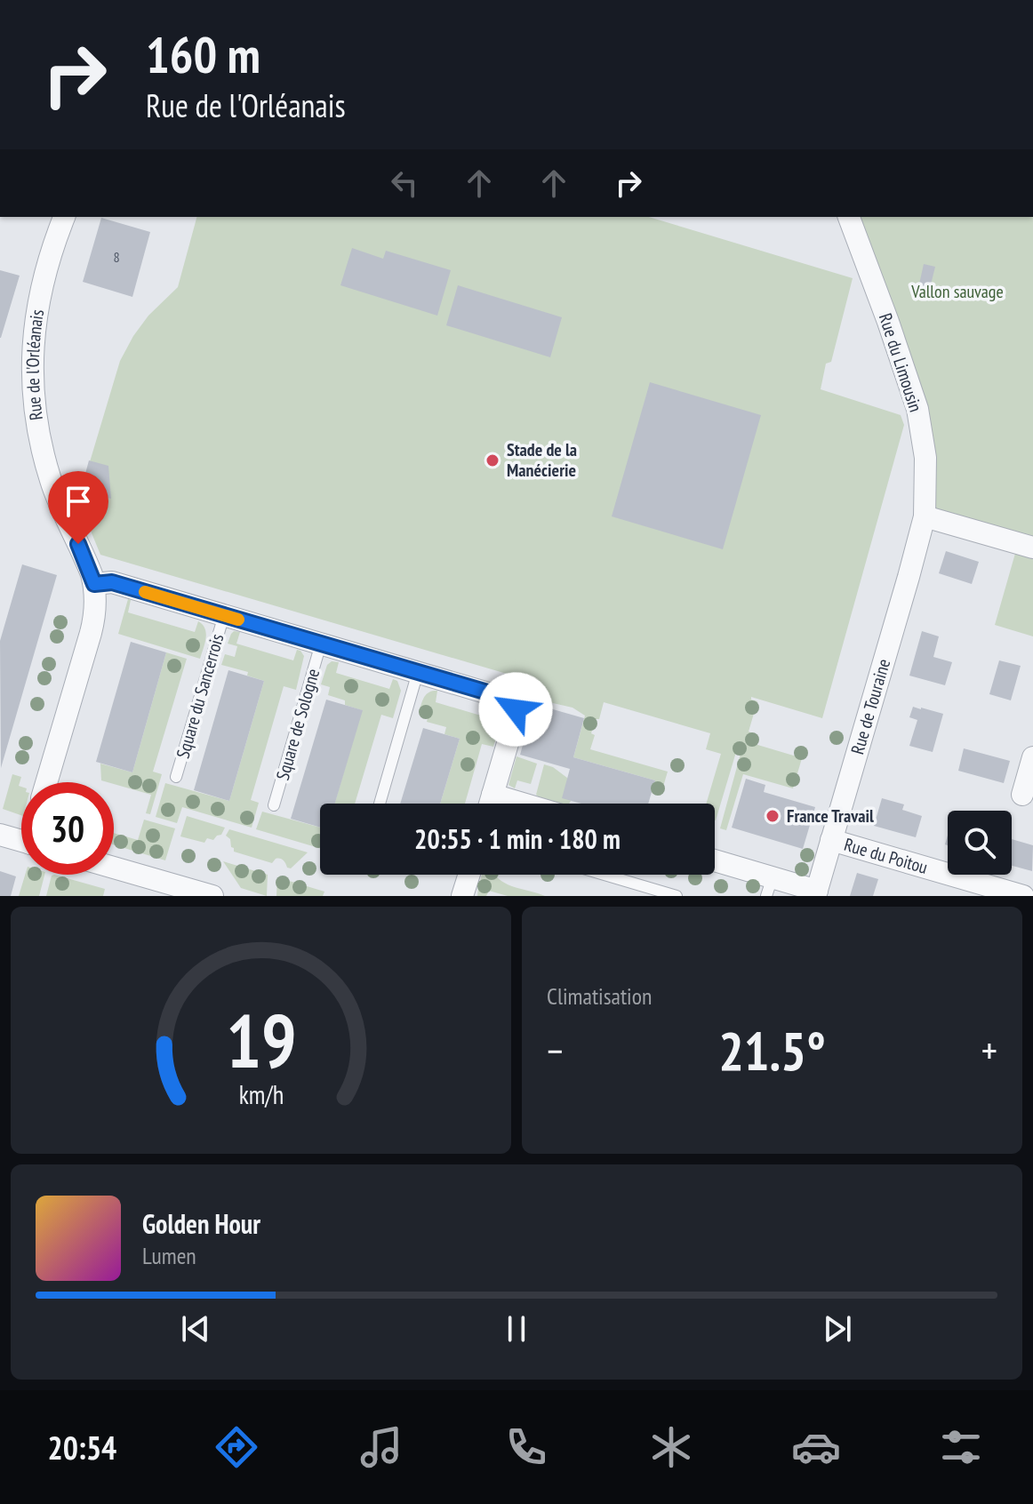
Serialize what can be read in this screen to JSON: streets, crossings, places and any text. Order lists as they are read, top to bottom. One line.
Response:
{"streets":{"street":["Rue du Limousin","Rue de l'Orléanais","Rue de Touraine","Rue du Poitou"],"lane":["Square du Sancerrois","Square de Sologne"]},"crossings":[["Rue du Limousin","Rue de Touraine"],["Rue de Touraine","Rue du Poitou"]],"parks":["Vallon sauvage"],"places":["Stade de la Manécierie","France Travail"],"house_numbers":["8"],"page":{"turn":["160 m","Rue de l'Orléanais"],"limit":"30","trip":"20:55 · 1 min · 180 m","tile":"Climatisation","heat":["−","21.5°","+"],"song":["Golden Hour","Lumen"],"tabs":"20:54","gauge":["19","km/h"]}}
